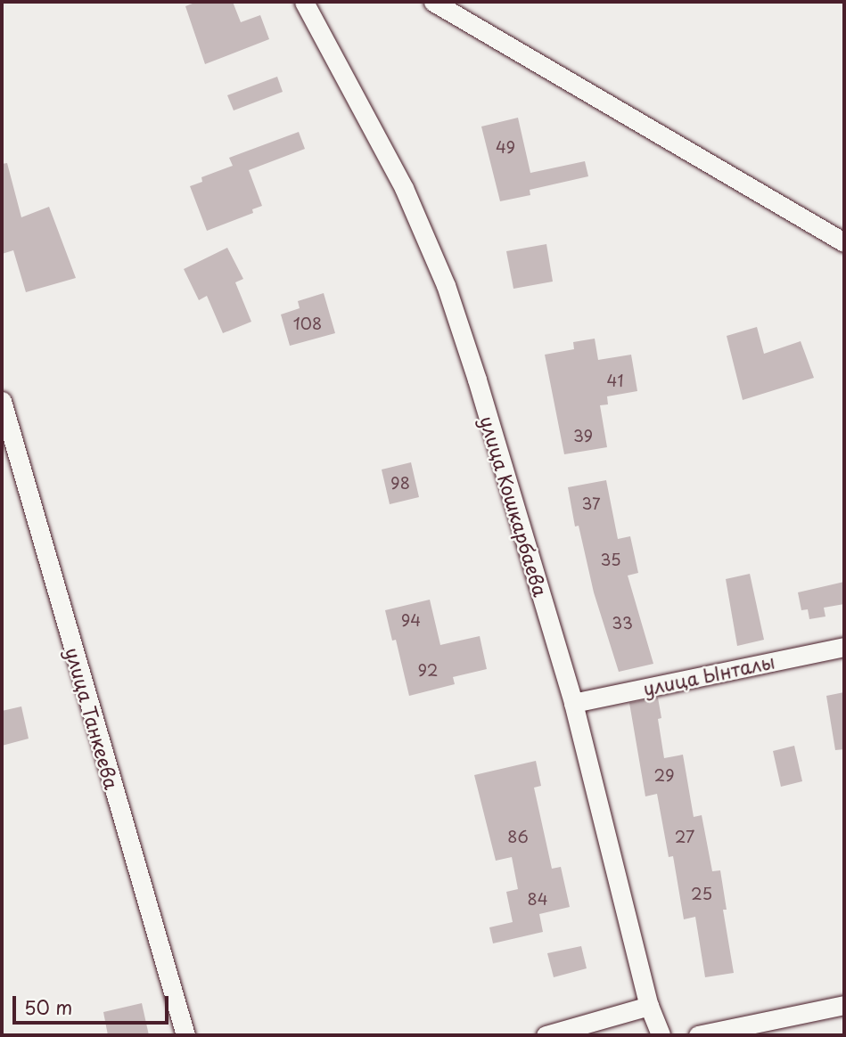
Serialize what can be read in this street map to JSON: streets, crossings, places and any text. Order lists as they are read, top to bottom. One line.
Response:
{"streets":{"street":["улица Кошкарбаева","улица Ынталы","улица Танкеева"]},"crossings":[["улица Кошкарбаева","улица Ынталы"]],"house_numbers":["49","108","41","39","98","37","35","94","33","92","29","86","27","25","84"],"scale_bar":"50 m"}
